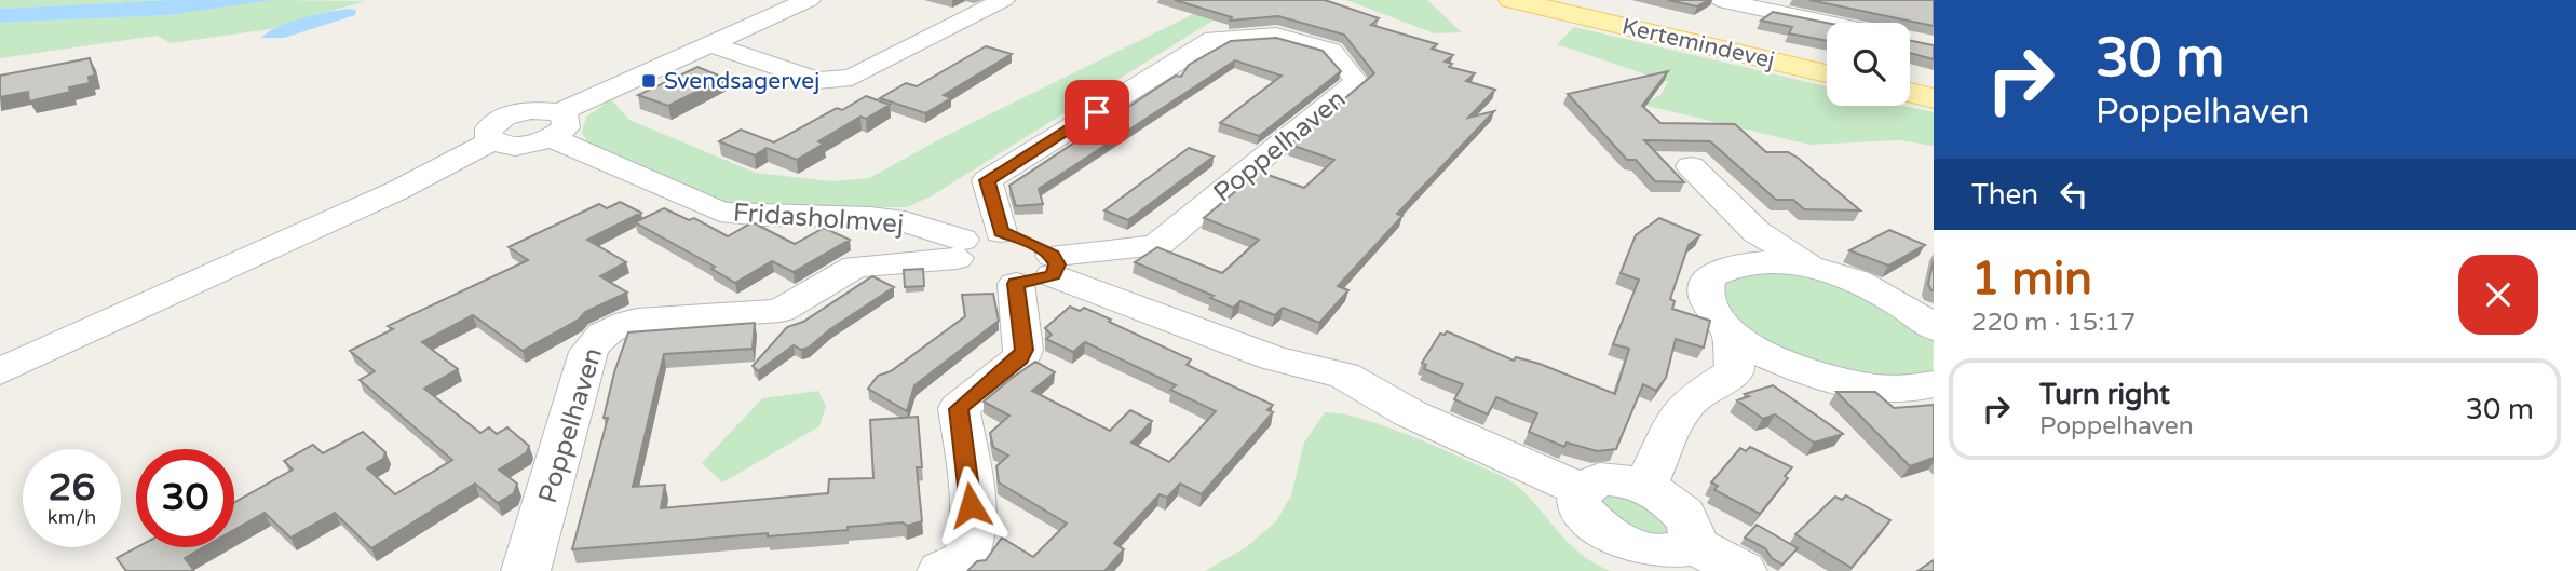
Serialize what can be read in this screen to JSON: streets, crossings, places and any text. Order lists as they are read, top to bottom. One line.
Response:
{"streets":{"main road":["Kertemindevej"],"street":["Poppelhaven","Fridasholmvej"]},"crossings":[["Poppelhaven","Fridasholmvej"]],"places":{"transit":["Svendsagervej"]},"page":{"turn":["30 m","Poppelhaven"],"then":"Then","heading":["1 min","220 m · 15:17"],"list":[{"name":"Turn right","note":"Poppelhaven","value":"30 m"}],"speed":"26 km/h","limit":"30"}}
